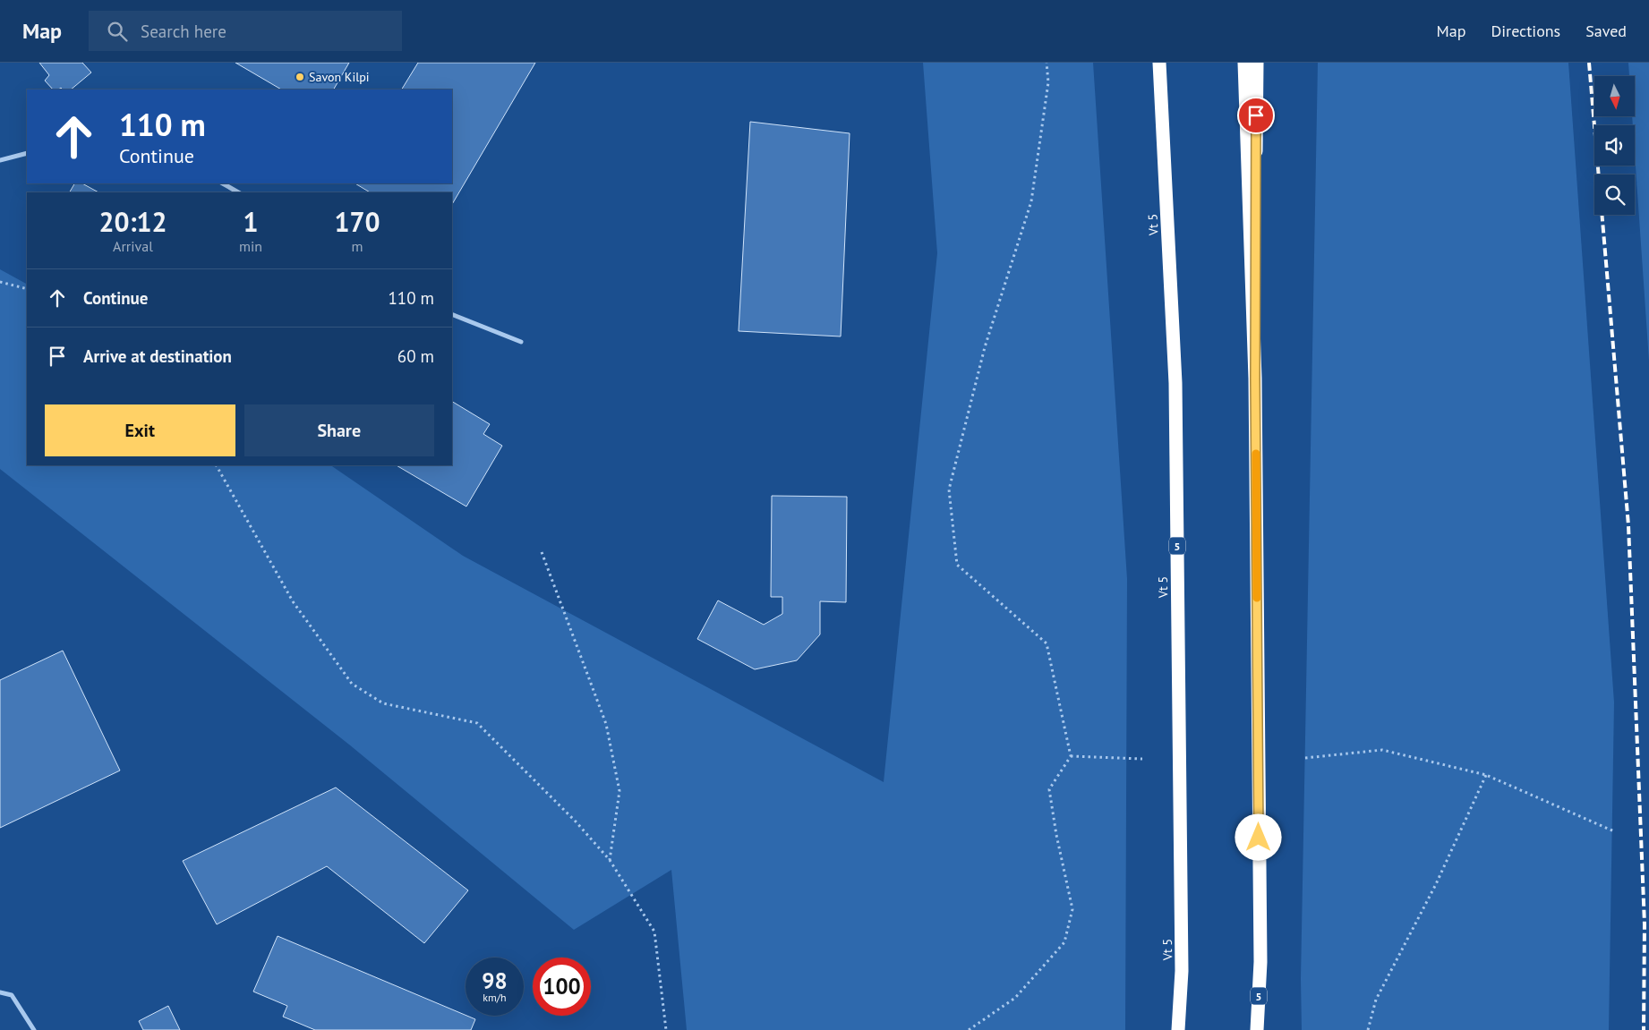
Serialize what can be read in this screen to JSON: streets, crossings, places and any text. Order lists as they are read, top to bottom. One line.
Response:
{"streets":{"highway":["Vt 5","5"]},"places":["Savon Kilpi"],"north":"bottom","page":{"header":"Map","search":"Search here","nav":["Map","Directions","Saved"],"turn":["110 m","Continue"],"eta":["20:12","Arrival","1","min","170","m"],"list":[{"name":"Continue","value":"110 m"},{"name":"Arrive at destination","value":"60 m"}],"buttons":["Exit","Share"],"speed":"98 km/h","limit":"100"}}
